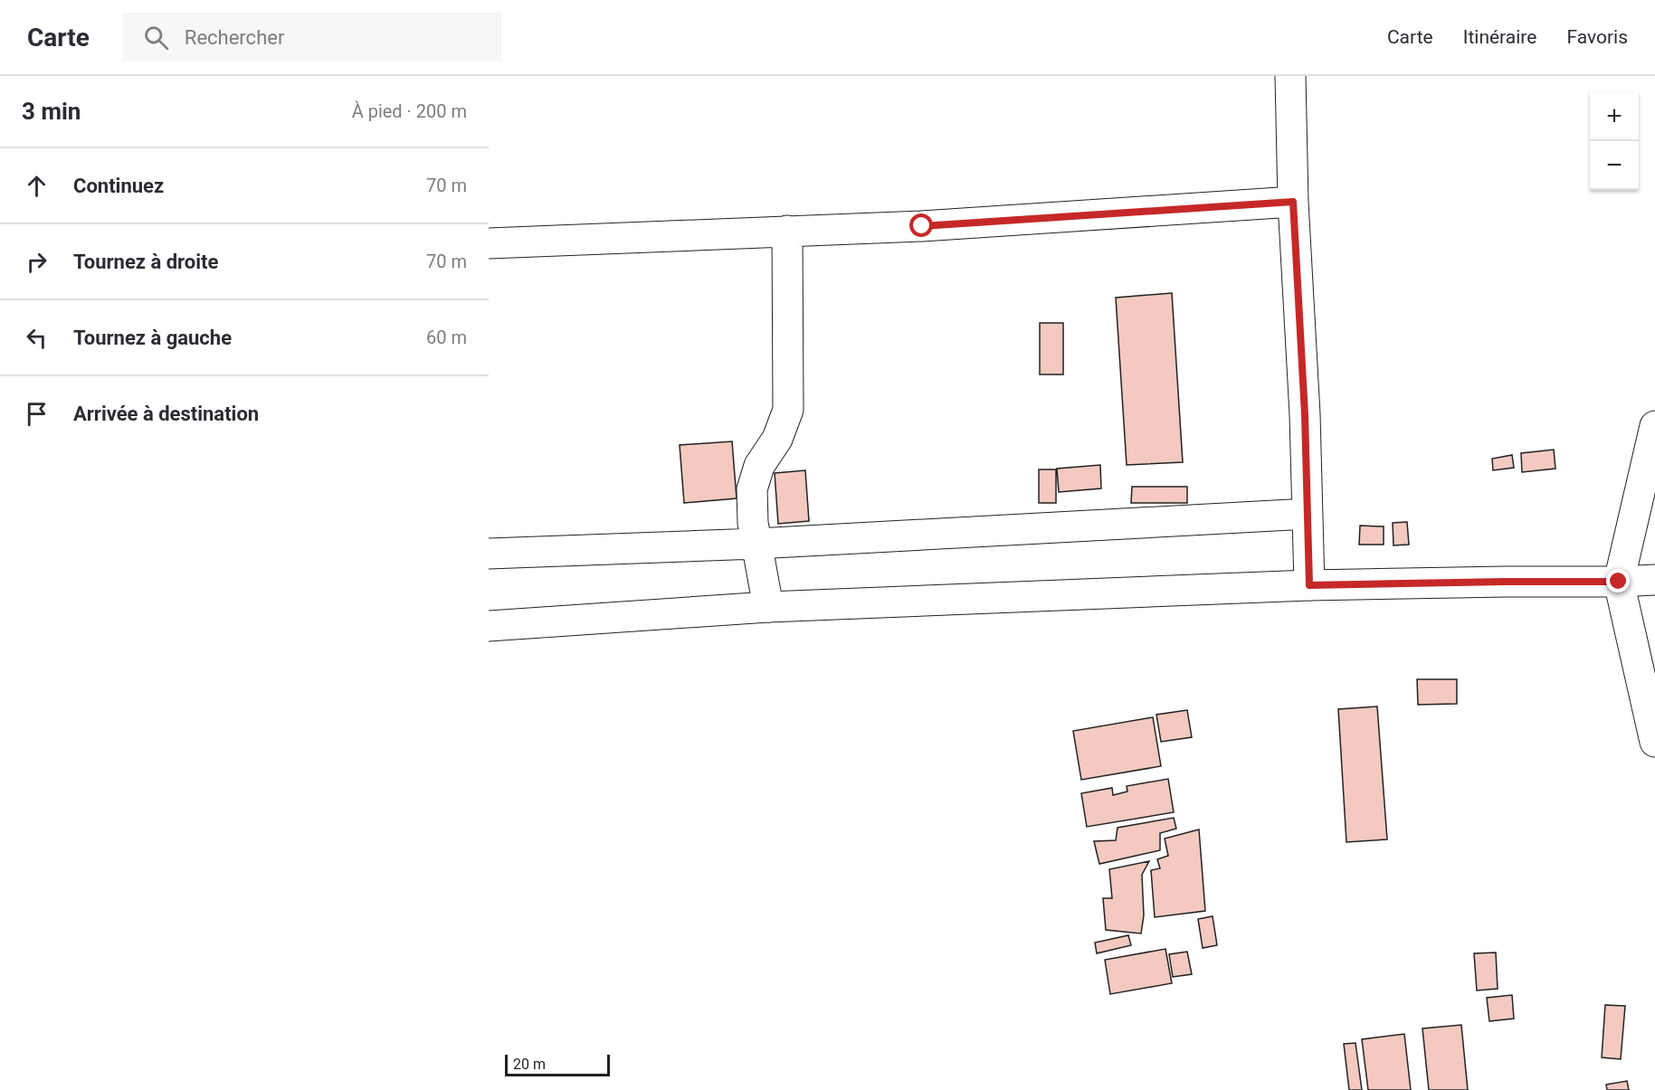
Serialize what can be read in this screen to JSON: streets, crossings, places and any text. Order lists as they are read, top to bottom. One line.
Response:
{"scale_bar":"20 m","page":{"header":"Carte","search":"Rechercher","nav":["Carte","Itinéraire","Favoris"],"heading":["3 min","À pied · 200 m"],"map_buttons":["+","−"],"list":[["Continuez","70 m"],["Tournez à droite","70 m"],["Tournez à gauche","60 m"],"Arrivée à destination"],"scale":"20 m"}}
